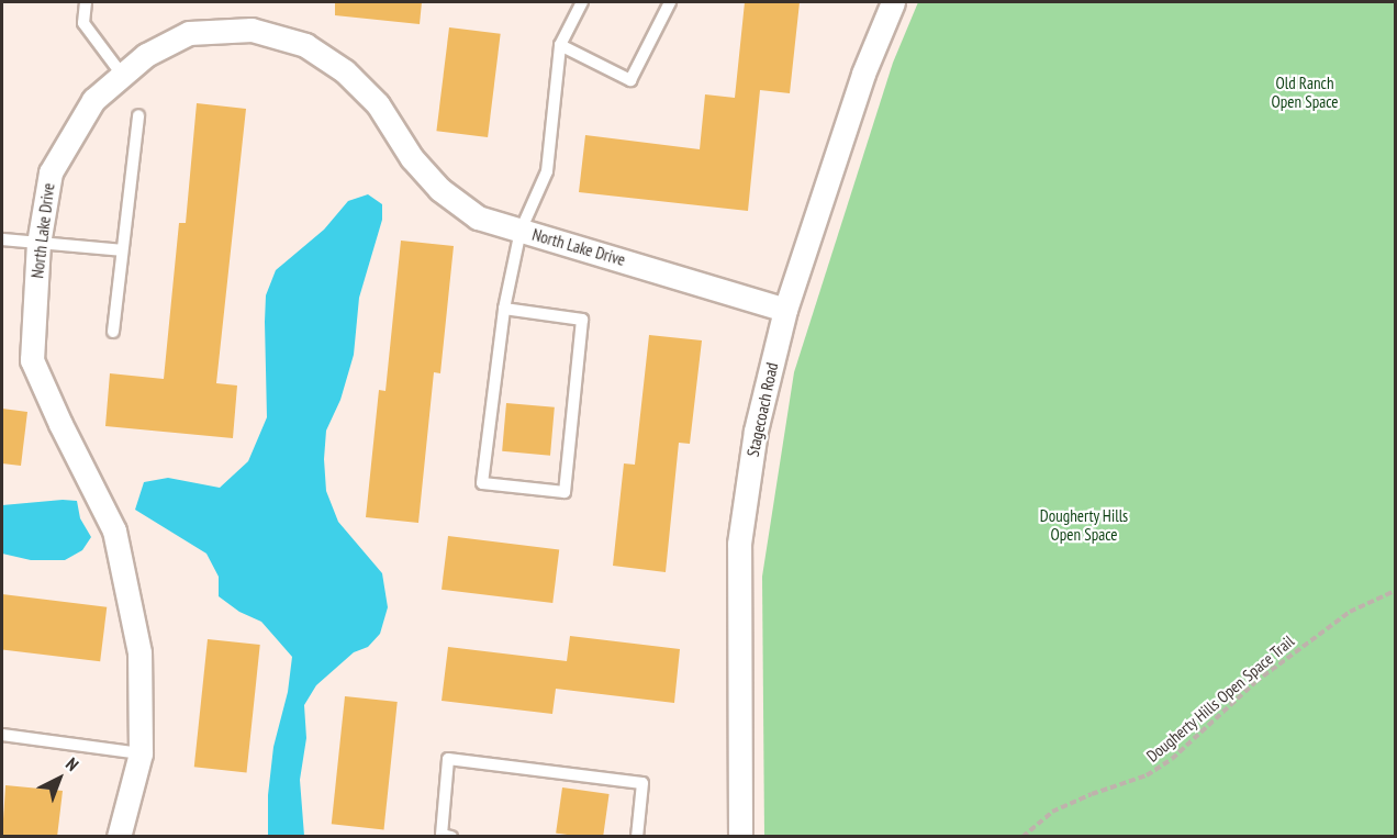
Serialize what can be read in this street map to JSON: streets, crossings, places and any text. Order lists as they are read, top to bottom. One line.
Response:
{"streets":{"street":["North Lake Drive","Stagecoach Road"],"path":["Dougherty Hills Open Space Trail"]},"crossings":[["North Lake Drive","Stagecoach Road"]],"parks":["Old Ranch Open Space","Dougherty Hills Open Space"],"north":"top right"}
